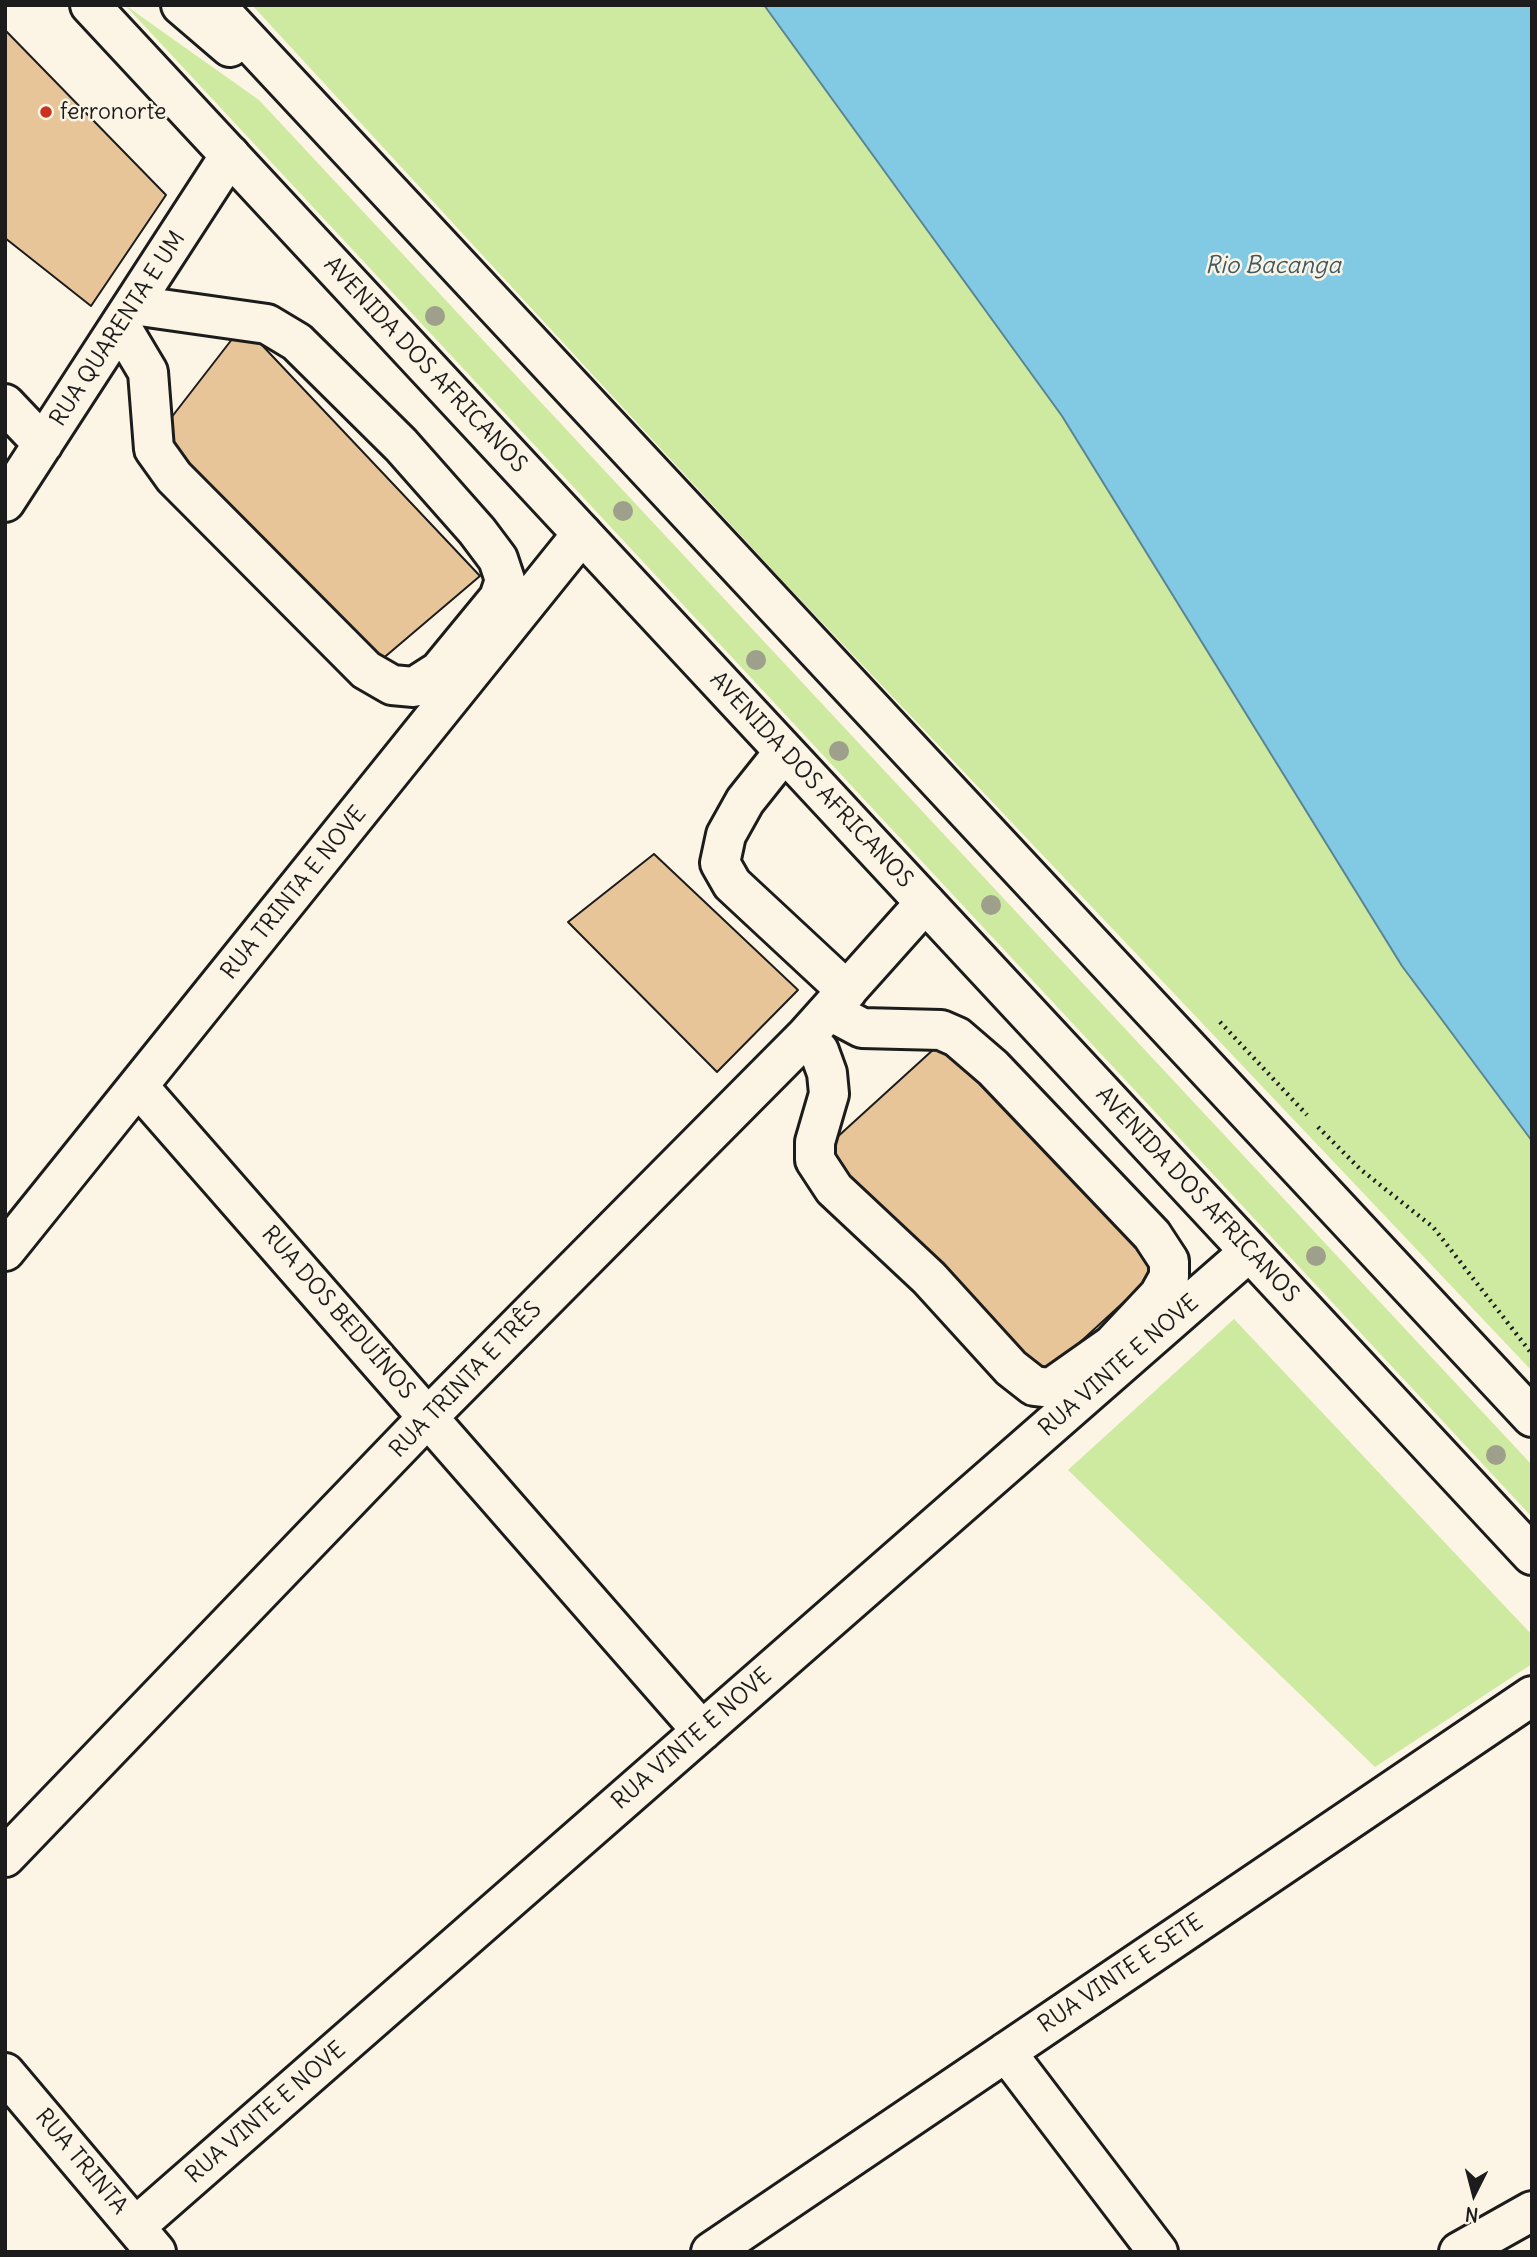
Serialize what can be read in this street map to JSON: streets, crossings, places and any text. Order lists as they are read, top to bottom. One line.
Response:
{"streets":{"street":["RUA QUARENTA E UM","AVENIDA DOS AFRICANOS","RUA TRINTA E NOVE","RUA DOS BEDUÍNOS","RUA VINTE E NOVE","RUA TRINTA E TRÊS","RUA VINTE E SETE","RUA TRINTA"]},"crossings":[["RUA QUARENTA E UM","AVENIDA DOS AFRICANOS"],["AVENIDA DOS AFRICANOS","RUA TRINTA E NOVE"],["AVENIDA DOS AFRICANOS","RUA VINTE E NOVE"],["AVENIDA DOS AFRICANOS","RUA TRINTA E TRÊS"],["RUA TRINTA E NOVE","RUA DOS BEDUÍNOS"],["RUA DOS BEDUÍNOS","RUA VINTE E NOVE"],["RUA DOS BEDUÍNOS","RUA TRINTA E TRÊS"],["RUA VINTE E NOVE","RUA TRINTA"]],"water":["Rio Bacanga"],"places":["ferronorte"],"north":"bottom"}
